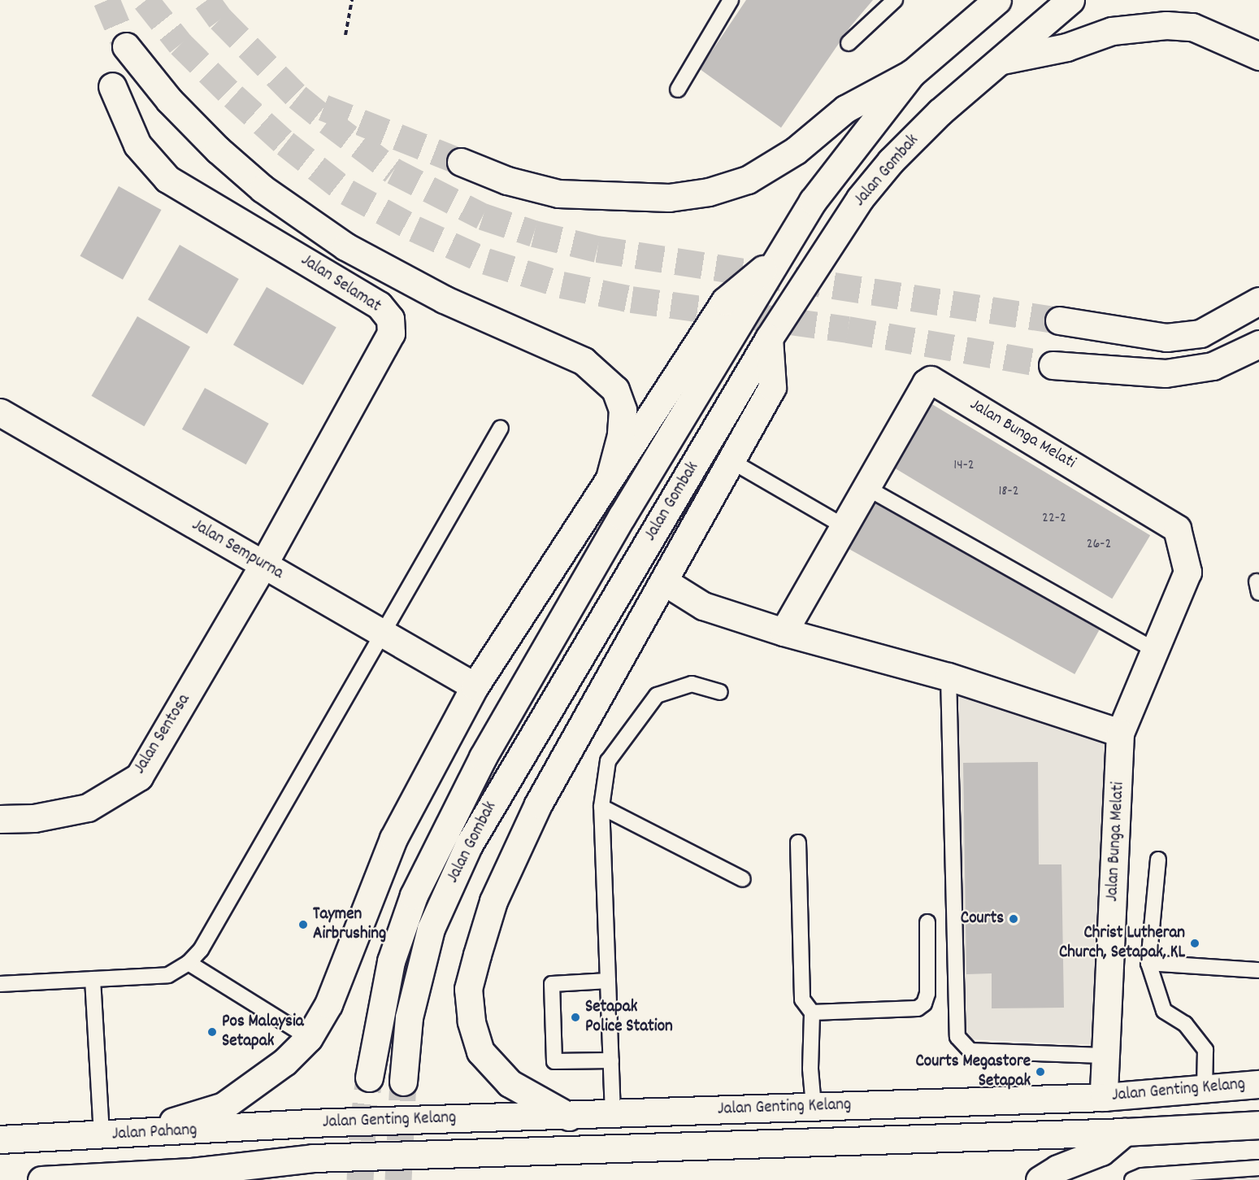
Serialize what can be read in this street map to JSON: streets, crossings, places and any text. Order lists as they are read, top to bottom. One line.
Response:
{"streets":{"main road":["Jalan Gombak","Jalan Selamat","Jalan Bunga Melati","Jalan Sempurna","Jalan Sentosa","Jalan Genting Kelang","Jalan Pahang"]},"crossings":[["Jalan Selamat","Jalan Sempurna"],["Jalan Selamat","Jalan Sentosa"],["Jalan Bunga Melati","Jalan Genting Kelang"],["Jalan Sempurna","Jalan Sentosa"],["Jalan Genting Kelang","Jalan Pahang"]],"places":["Courts","Taymen Airbrushing","Christ Lutheran Church, Setapak, KL","Setapak Police Station","Pos Malaysia Setapak","Courts Megastore Setapak"],"house_numbers":["14-2","18-2","22-2","26-2"]}
